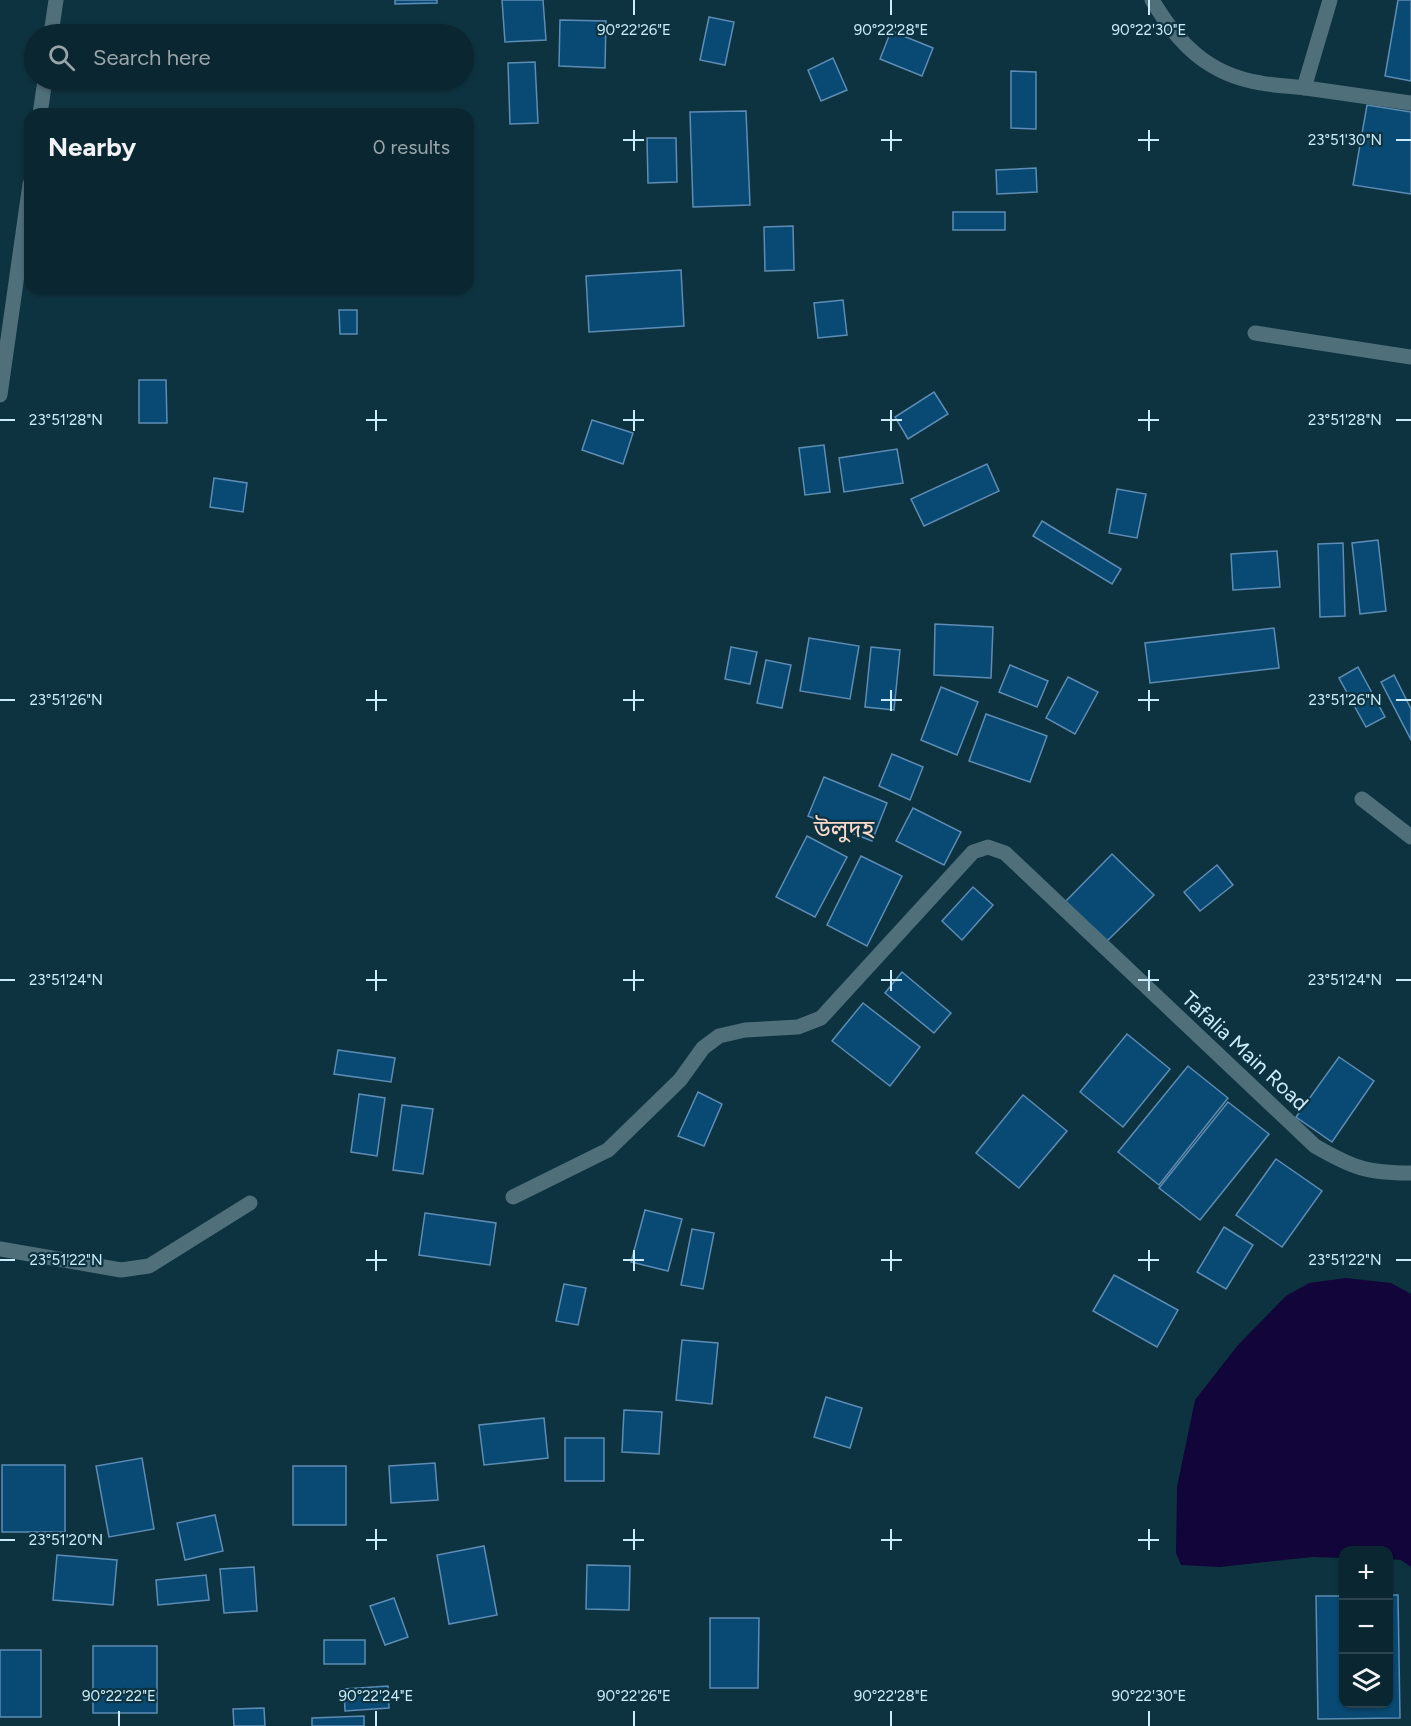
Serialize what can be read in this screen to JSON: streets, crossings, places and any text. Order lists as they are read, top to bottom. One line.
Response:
{"streets":{"street":["Tafalia Main Road"]},"districts":["উলুদহ"],"page":{"search":"Search here","heading":["Nearby","0 results"],"map_buttons":["+","−"]},"coordinates":["90°22'26\"E","90°22'28\"E","90°22'30\"E","23°51'30\"N","23°51'28\"N","23°51'26\"N","23°51'24\"N","23°51'22\"N","23°51'20\"N","90°22'22\"E","90°22'24\"E"]}
